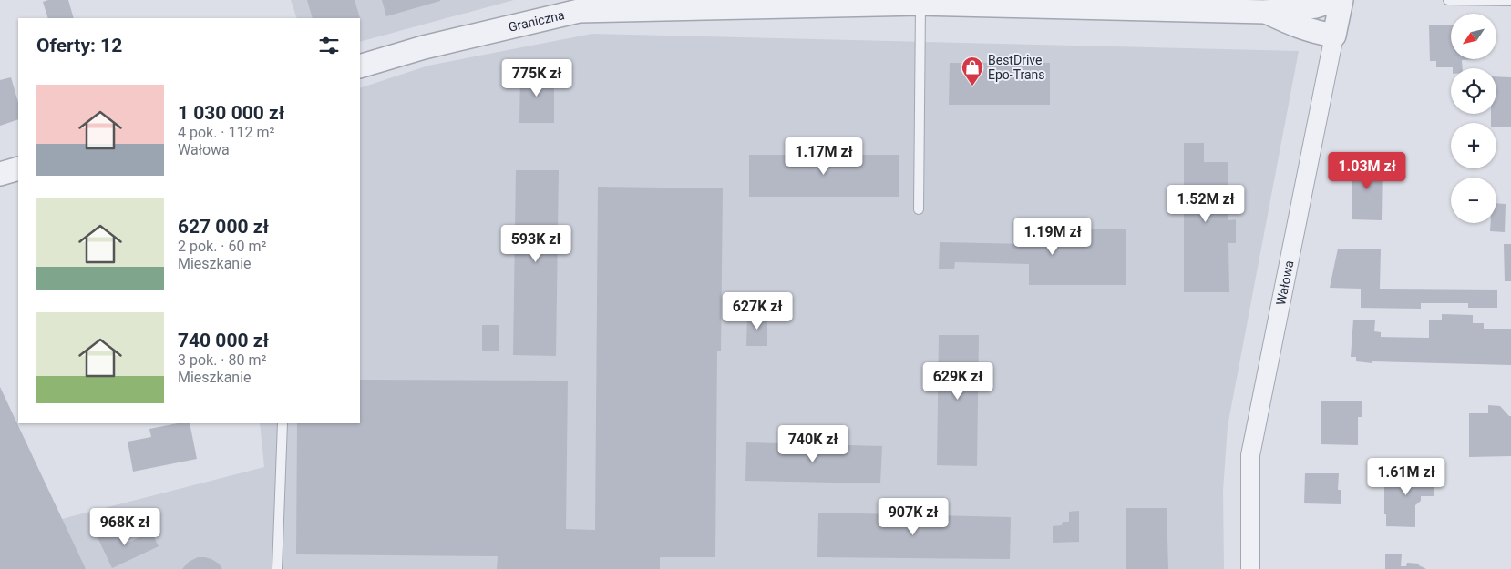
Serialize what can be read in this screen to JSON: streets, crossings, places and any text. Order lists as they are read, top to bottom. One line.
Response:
{"streets":{"street":["Graniczna","Wałowa"]},"places":{"shop":["BestDrive Epo-Trans"]},"north":"bottom left","page":{"map_buttons":["+","−"],"heading":"Oferty: 12","price":["775K zł","1.17M zł","1.03M zł","1.52M zł","1.19M zł","593K zł","627K zł","629K zł","740K zł","1.61M zł","907K zł","968K zł"],"list":[{"name":"1 030 000 zł","note":"4 pok. · 112 m² · Wałowa"},{"name":"627 000 zł","note":"2 pok. · 60 m² · Mieszkanie"},{"name":"740 000 zł","note":"3 pok. · 80 m² · Mieszkanie"}]}}
